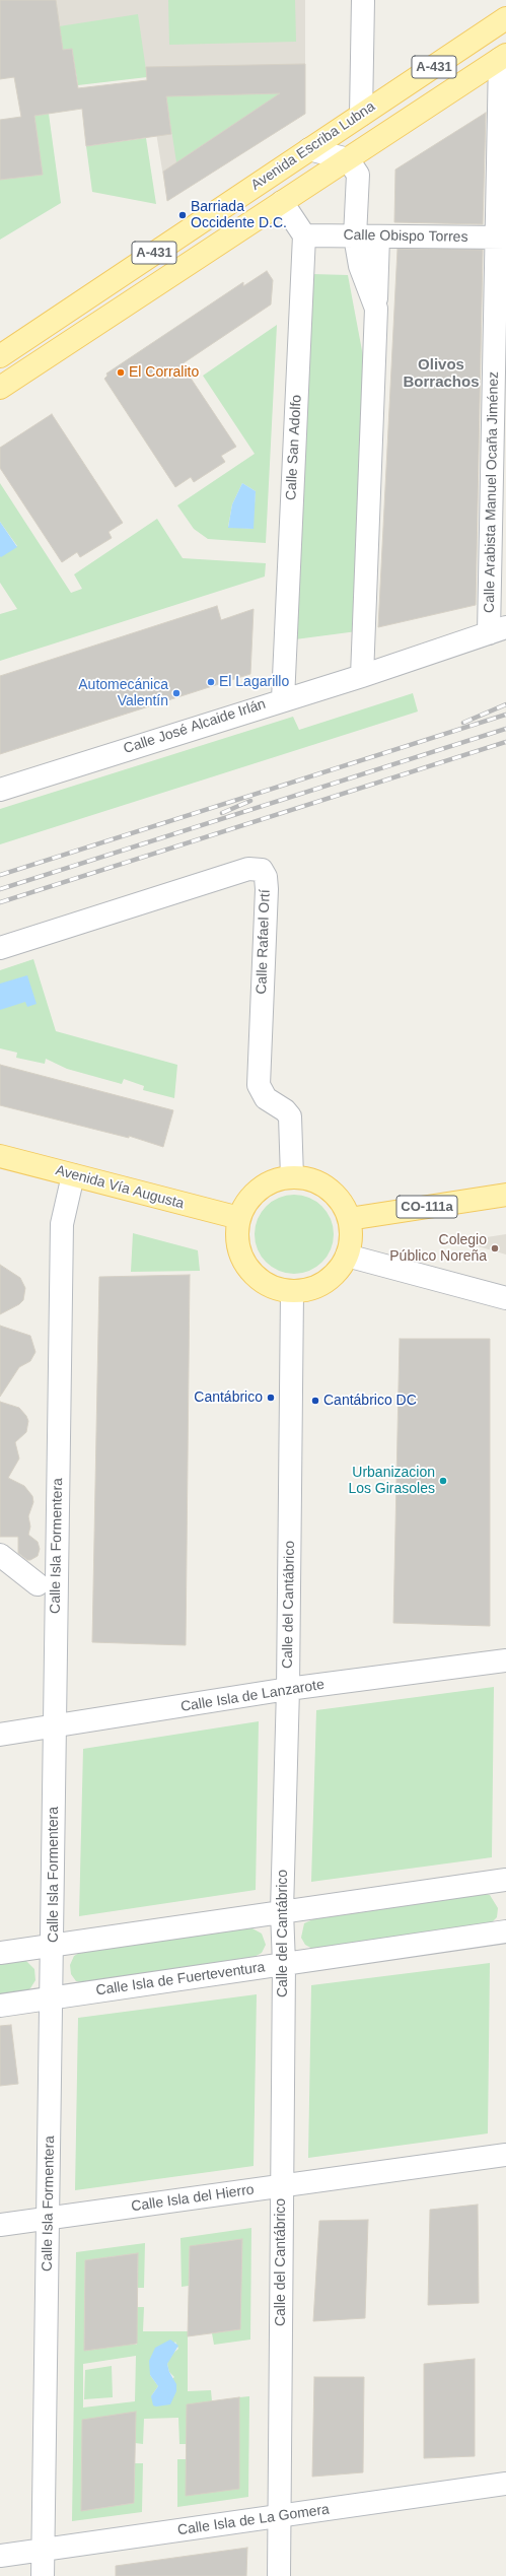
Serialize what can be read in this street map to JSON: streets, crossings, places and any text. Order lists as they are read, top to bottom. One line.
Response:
{"streets":{"main road":["A-431","Avenida Escriba Lubna","Avenida Vía Augusta","CO-111a"],"street":["Calle Obispo Torres","Calle San Adolfo","Calle Arabista Manuel Ocaña Jiménez","Calle José Alcaide Irlán","Calle Rafael Ortí","Calle Isla Formentera","Calle del Cantábrico","Calle Isla de Lanzarote","Calle Isla de Fuerteventura","Calle Isla del Hierro","Calle Isla de La Gomera"]},"crossings":[["Avenida Escriba Lubna","Calle Arabista Manuel Ocaña Jiménez"],["Calle Obispo Torres","Calle San Adolfo"],["Calle Obispo Torres","Calle Arabista Manuel Ocaña Jiménez"],["Calle San Adolfo","Calle José Alcaide Irlán"],["Calle Arabista Manuel Ocaña Jiménez","Calle José Alcaide Irlán"],["Calle Rafael Ortí","Avenida Vía Augusta"],["Calle Rafael Ortí","CO-111a"],["Calle Rafael Ortí","Calle del Cantábrico"],["Avenida Vía Augusta","CO-111a"],["Avenida Vía Augusta","Calle Isla Formentera"],["Avenida Vía Augusta","Calle del Cantábrico"],["CO-111a","Calle del Cantábrico"],["Calle Isla Formentera","Calle Isla de Lanzarote"],["Calle Isla Formentera","Calle Isla de Fuerteventura"],["Calle Isla Formentera","Calle Isla del Hierro"],["Calle Isla Formentera","Calle Isla de La Gomera"],["Calle del Cantábrico","Calle Isla de Lanzarote"],["Calle del Cantábrico","Calle Isla de Fuerteventura"],["Calle del Cantábrico","Calle Isla del Hierro"],["Calle del Cantábrico","Calle Isla de La Gomera"]],"districts":["Olivos Borrachos"],"places":["Barriada Occidente D.C.","El Corralito","El Lagarillo","Automecánica Valentín","Colegio Público Noreña","Cantábrico","Cantábrico DC","Urbanizacion Los Girasoles"]}
